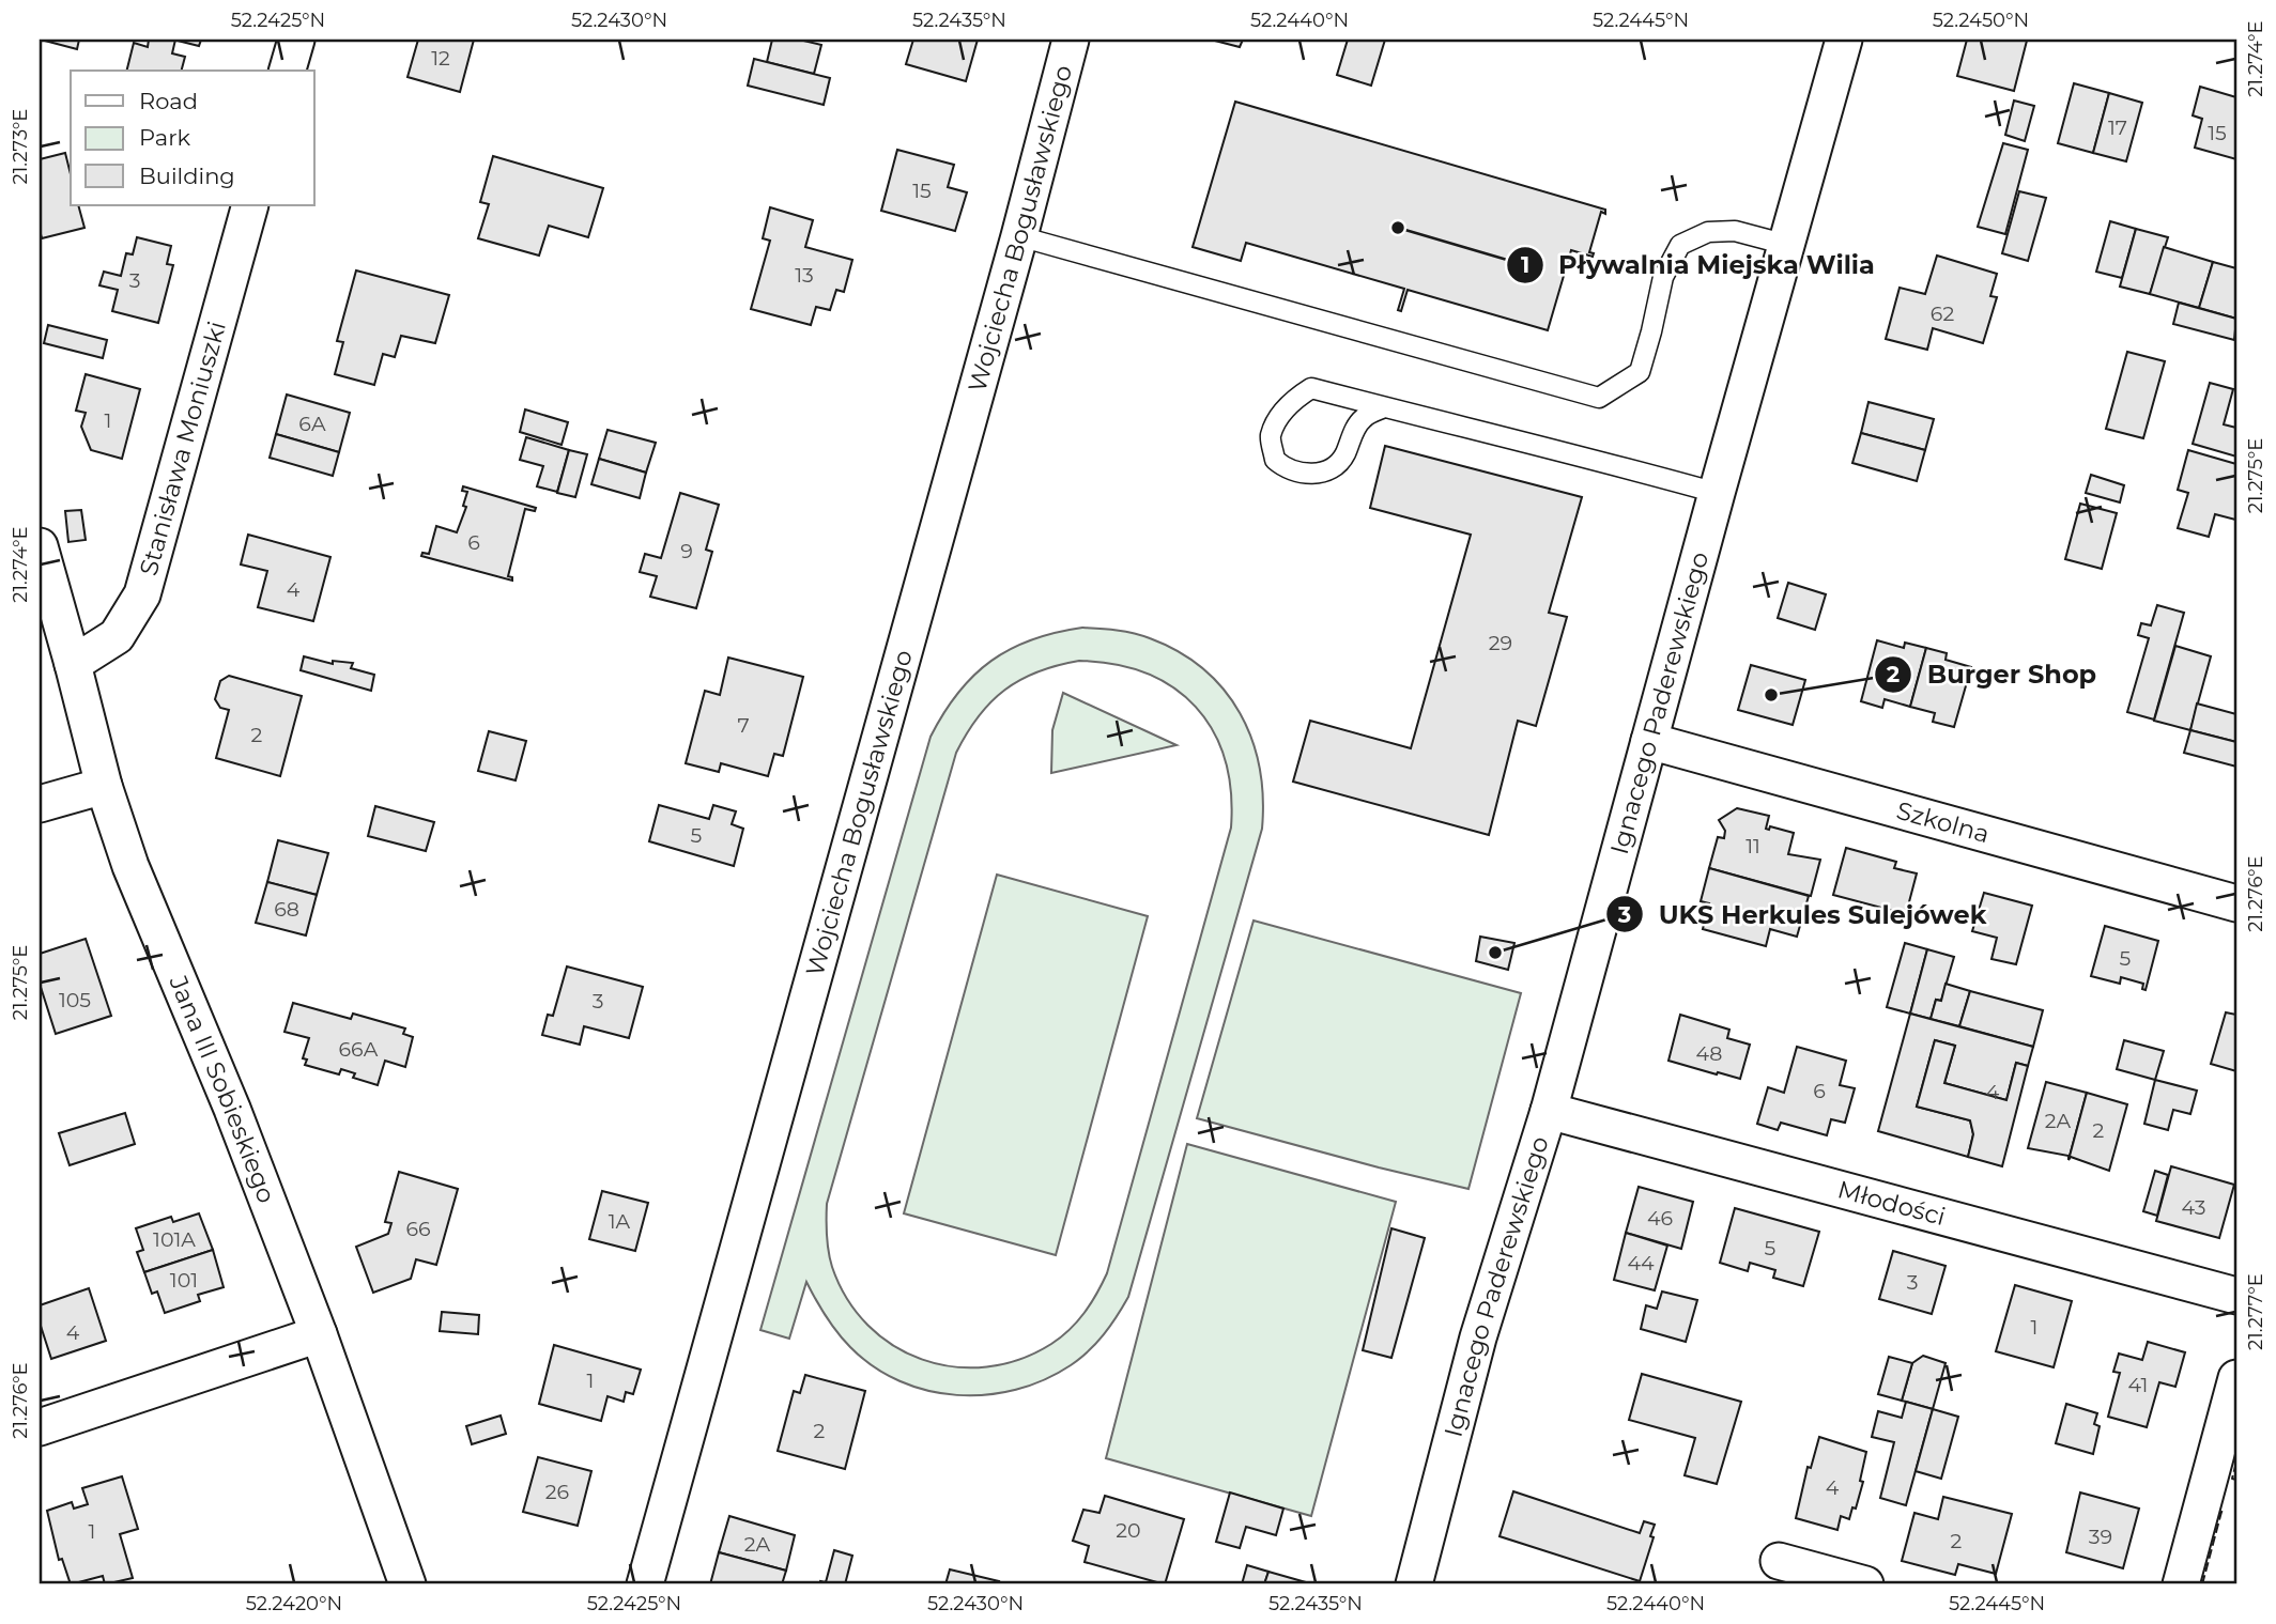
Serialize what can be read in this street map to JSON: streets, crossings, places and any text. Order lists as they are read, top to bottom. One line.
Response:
{"streets":{"street":["Wojciecha Bogusławskiego","Stanisława Moniuszki","Ignacego Paderewskiego","Szkolna","Jana III Sobieskiego","Młodości"]},"crossings":[["Stanisława Moniuszki","Jana III Sobieskiego"],["Ignacego Paderewskiego","Szkolna"],["Ignacego Paderewskiego","Młodości"]],"places":["Pływalnia Miejska Wilia","Burger Shop","UKS Herkules Sulejówek"],"house_numbers":["12","17","15","15","13","3","62","1","6A","6","9","4","29","7","2","5","11","68","5","105","3","66A","48","6","4","2A","2","43","46","1A","66","101A","5","44","101","3","1","4","1","41","2","4","26","20","1","39","2","2A"],"legend":["Road","Park","Building"],"coordinates":["52.2425°N","52.2430°N","52.2435°N","52.2440°N","52.2445°N","52.2450°N","21.274°E","21.273°E","21.275°E","21.276°E","21.277°E","52.2420°N"]}
